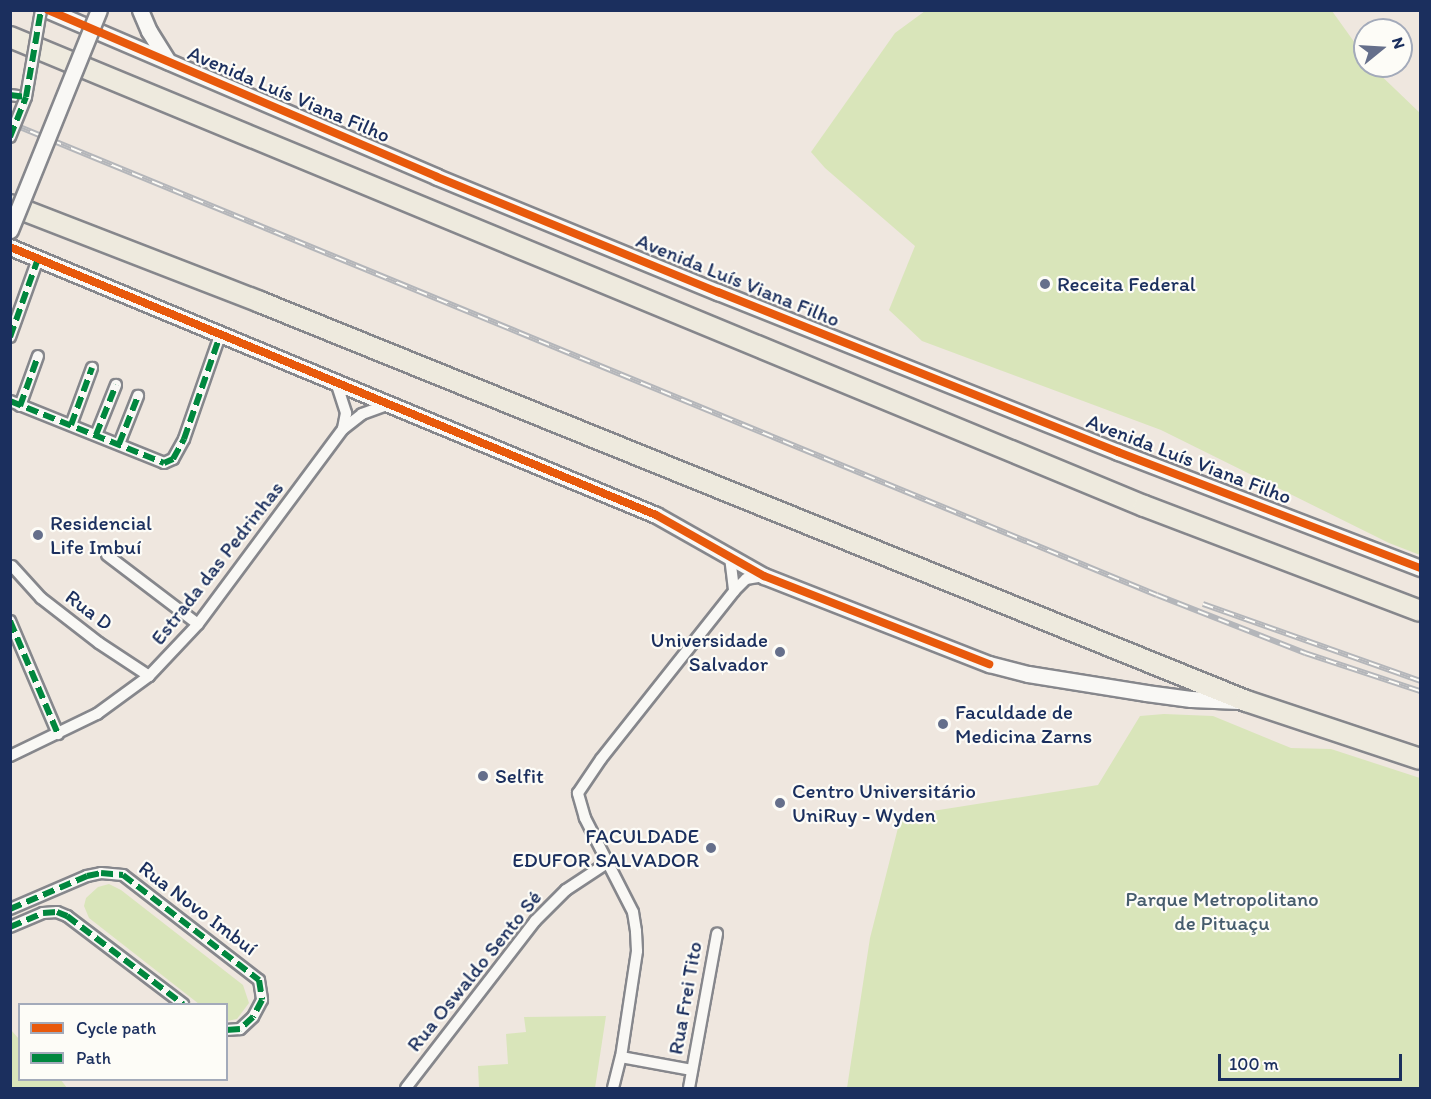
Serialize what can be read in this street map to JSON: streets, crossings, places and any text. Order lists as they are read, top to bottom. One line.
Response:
{"streets":{"main road":["Avenida Luís Viana Filho"],"street":["Estrada das Pedrinhas","Rua D","Rua Novo Imbuí","Rua Oswaldo Sento Sé","Rua Frei Tito"]},"crossings":[["Estrada das Pedrinhas","Rua D"]],"parks":["Parque Metropolitano de Pituaçu"],"places":["Receita Federal","Residencial Life Imbuí","Universidade Salvador","Faculdade de Medicina Zarns","Selfit","Centro Universitário UniRuy - Wyden","FACULDADE EDUFOR SALVADOR"],"legend":["Cycle path","Path"],"scale_bar":"100 m","north":"right"}
